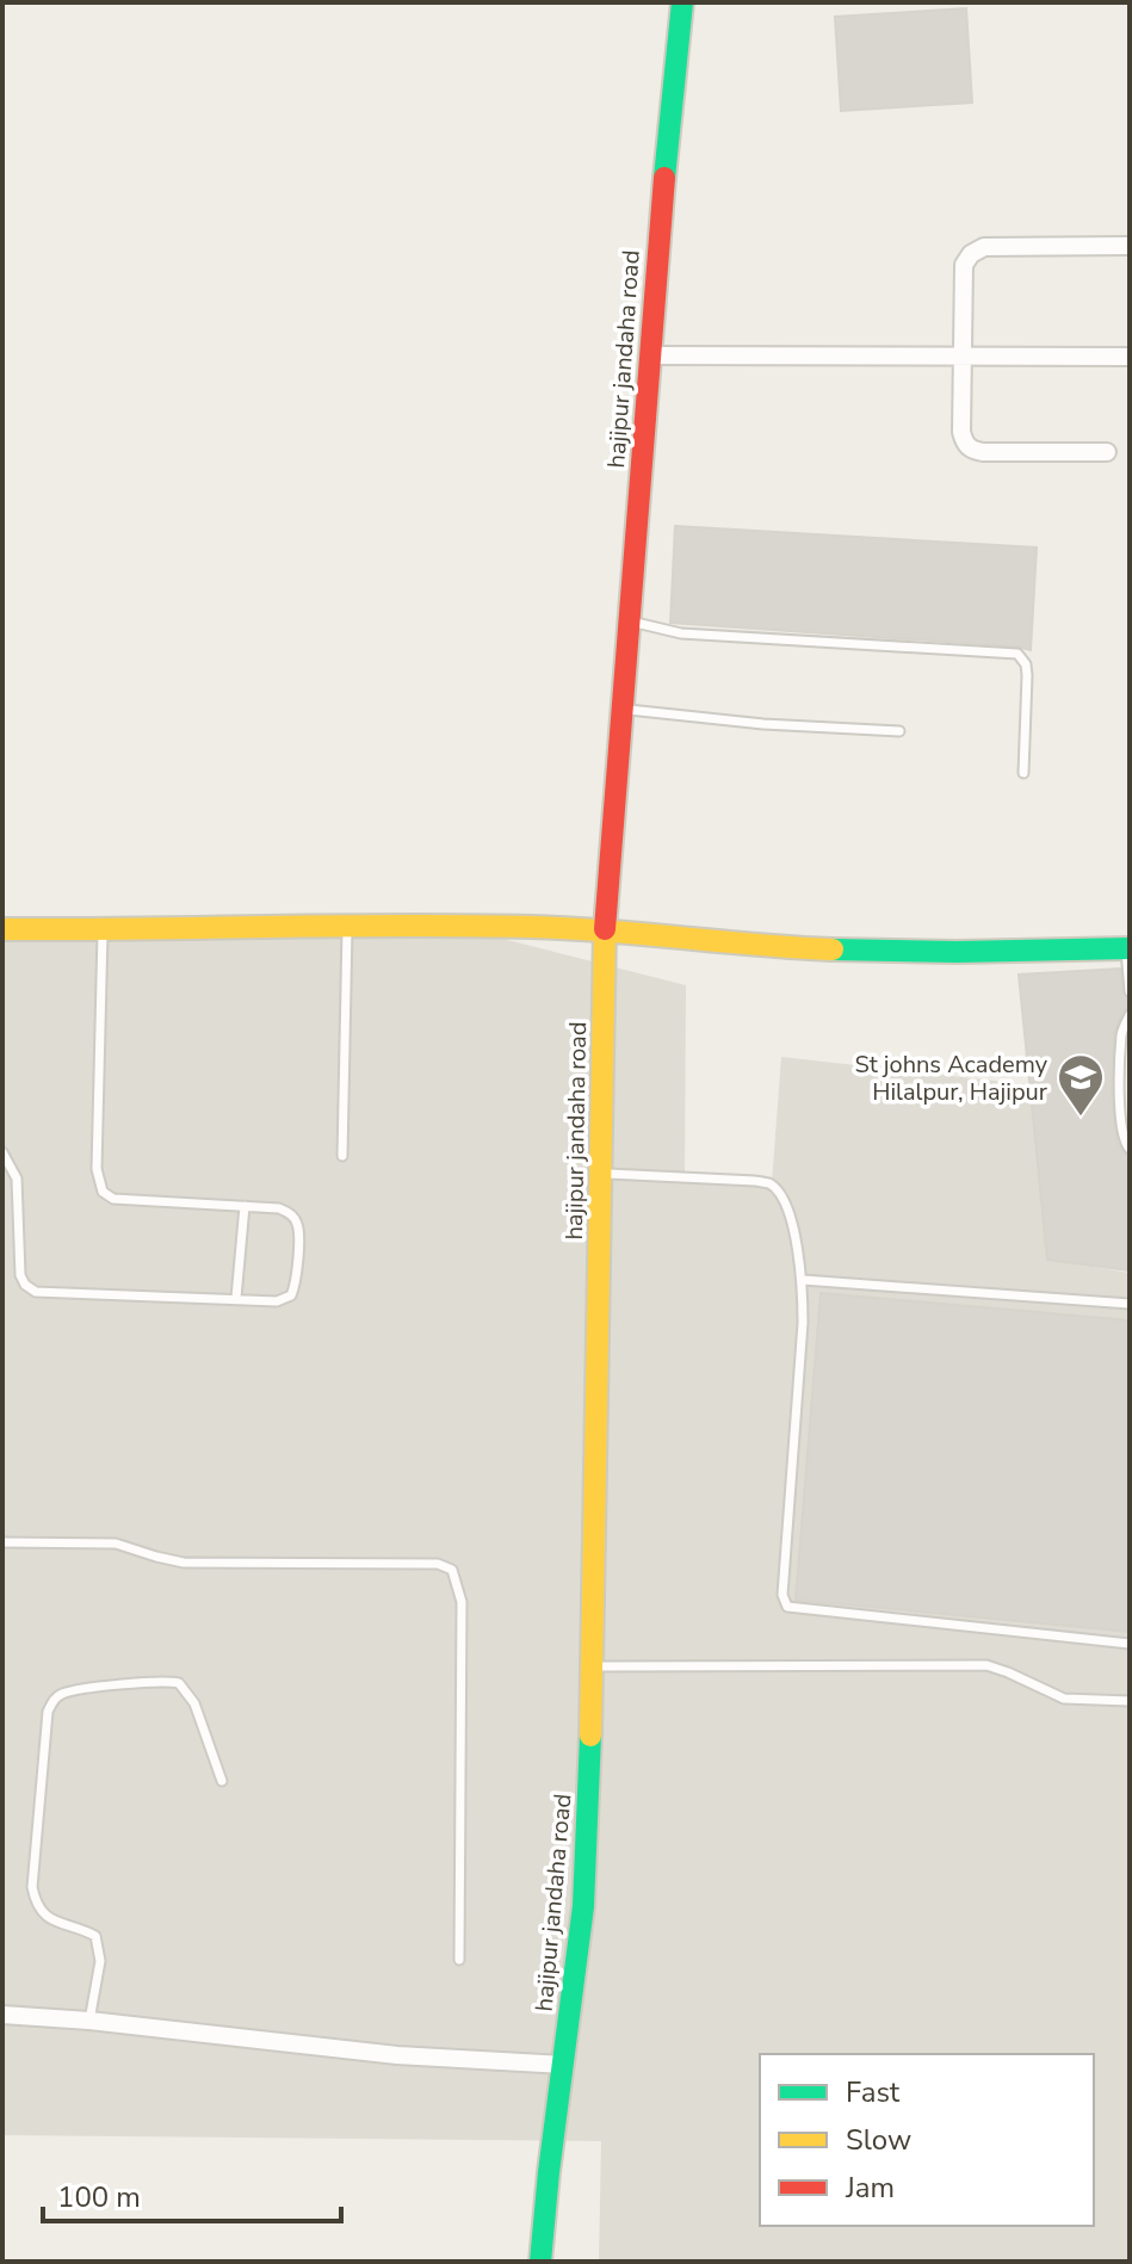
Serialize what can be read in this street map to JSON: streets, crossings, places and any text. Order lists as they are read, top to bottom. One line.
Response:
{"streets":{"main road":["hajipur jandaha road"]},"places":{"school or university":["St johns Academy Hilalpur, Hajipur"]},"legend":["Fast","Slow","Jam"],"scale_bar":"100 m"}
